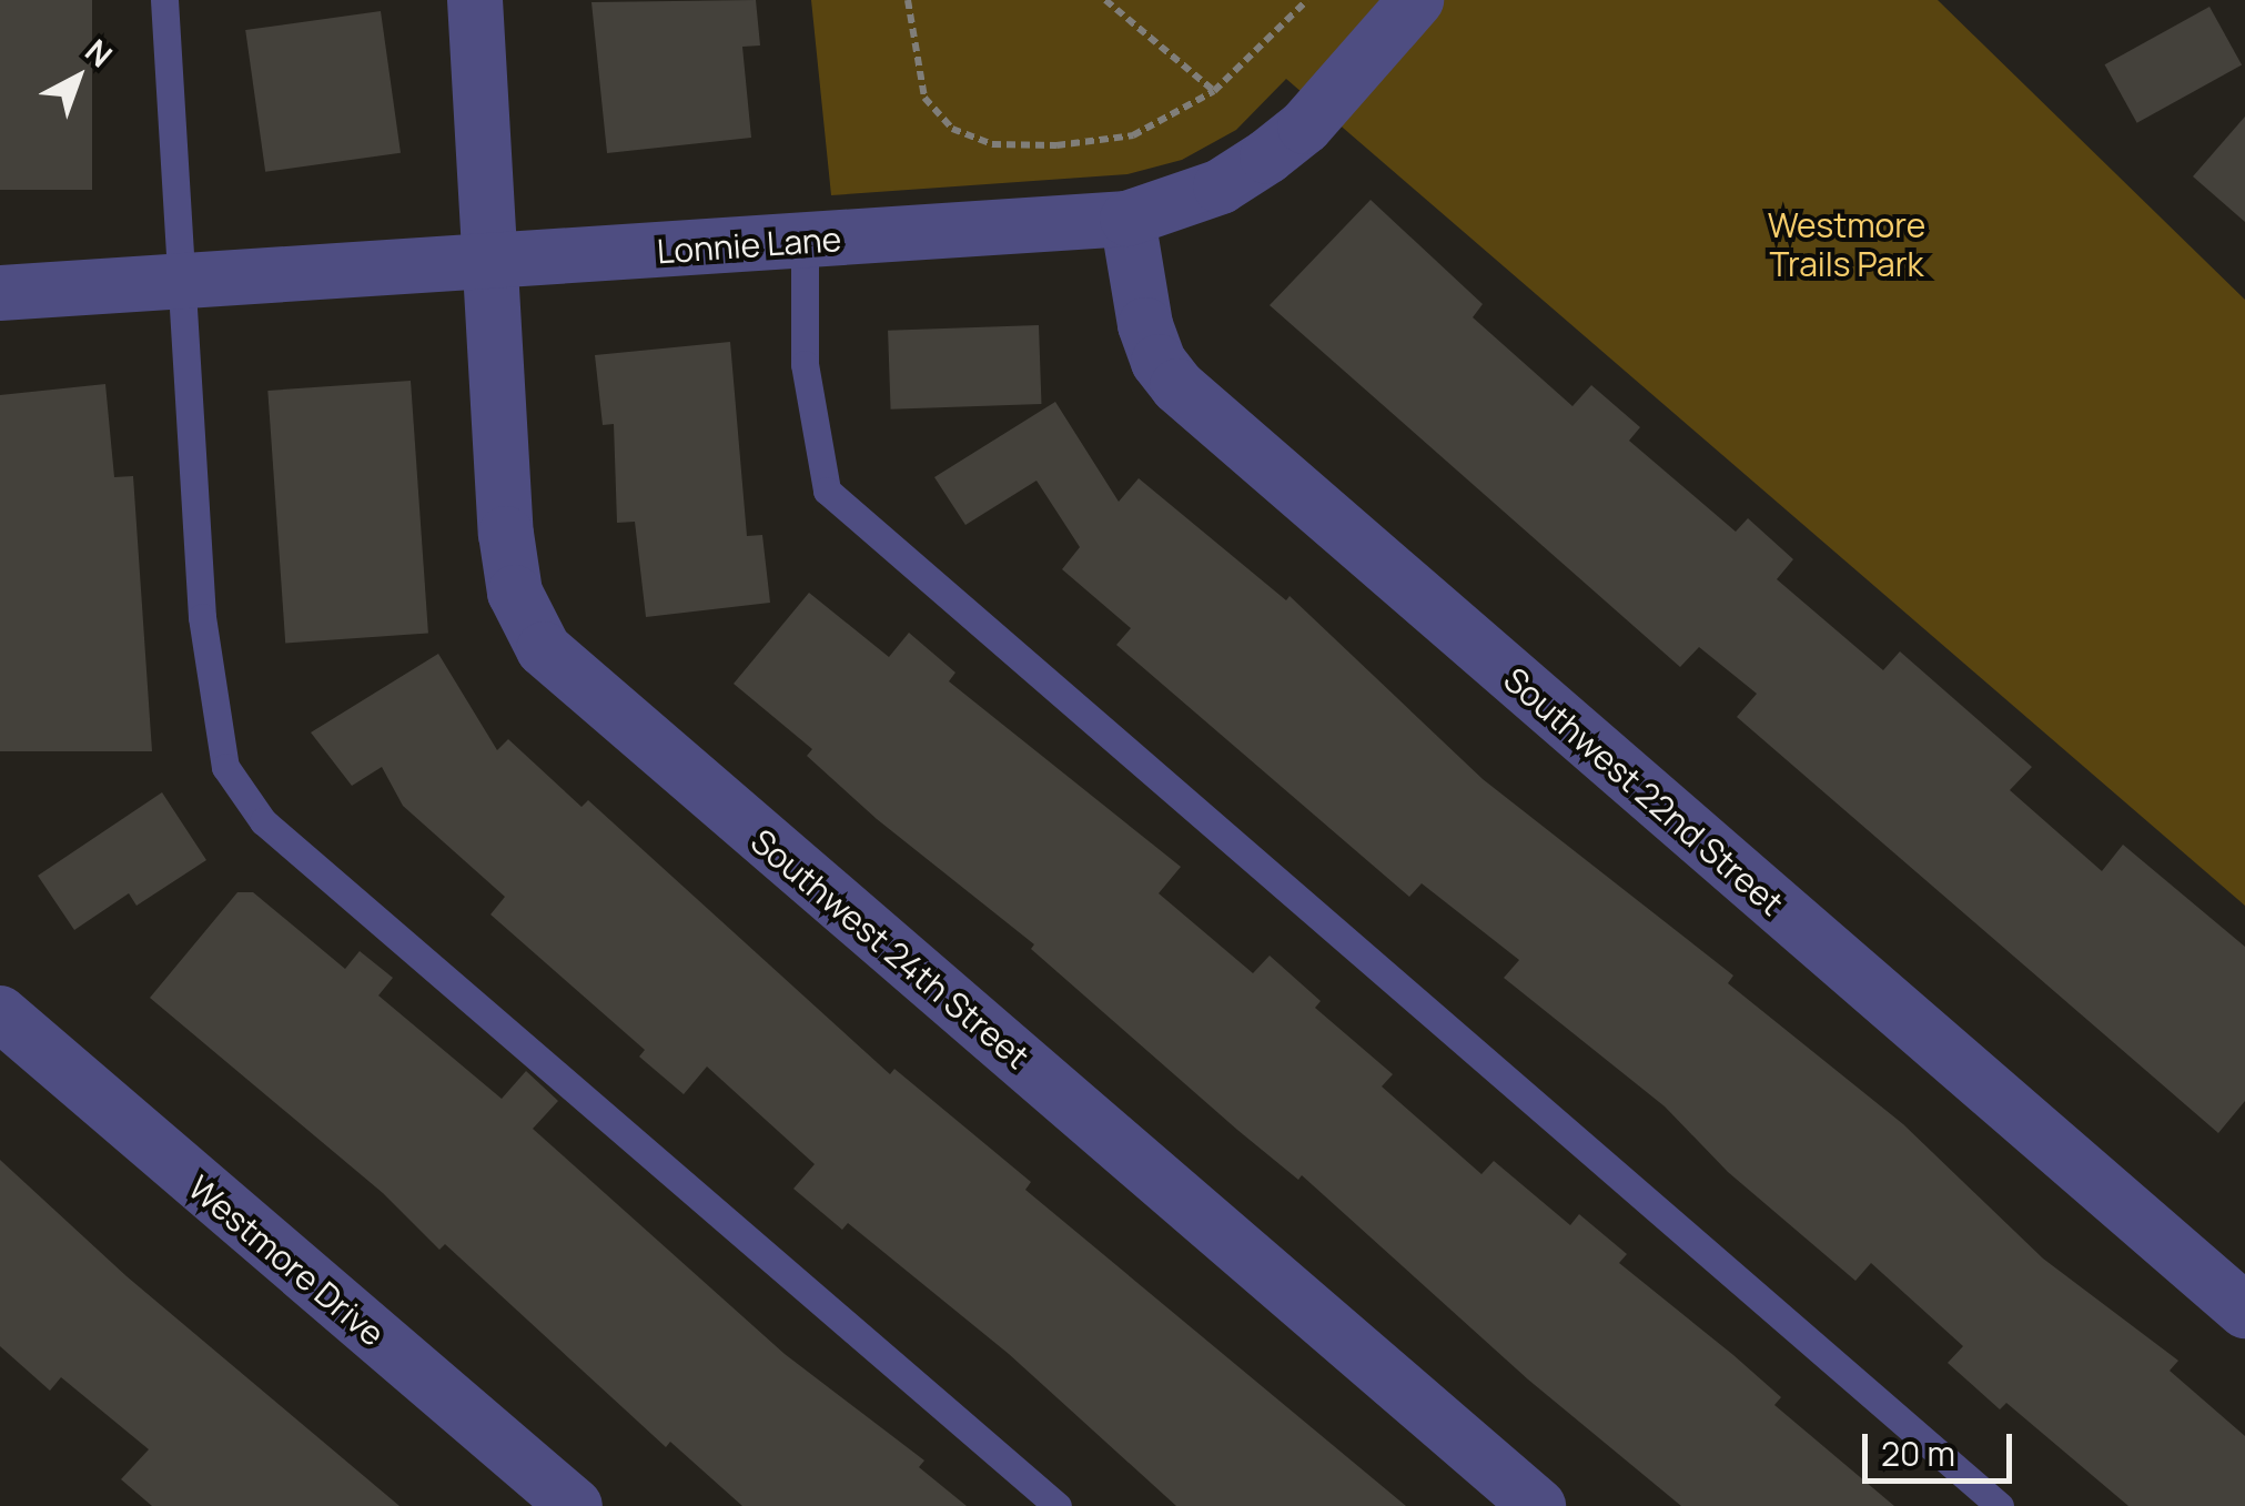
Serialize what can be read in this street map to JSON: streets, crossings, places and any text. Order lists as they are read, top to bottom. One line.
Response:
{"streets":{"street":["Lonnie Lane","Southwest 22nd Street","Southwest 24th Street","Westmore Drive"]},"crossings":[["Lonnie Lane","Southwest 22nd Street"],["Lonnie Lane","Southwest 24th Street"]],"parks":["Westmore Trails Park"],"scale_bar":"20 m","north":"top right"}
